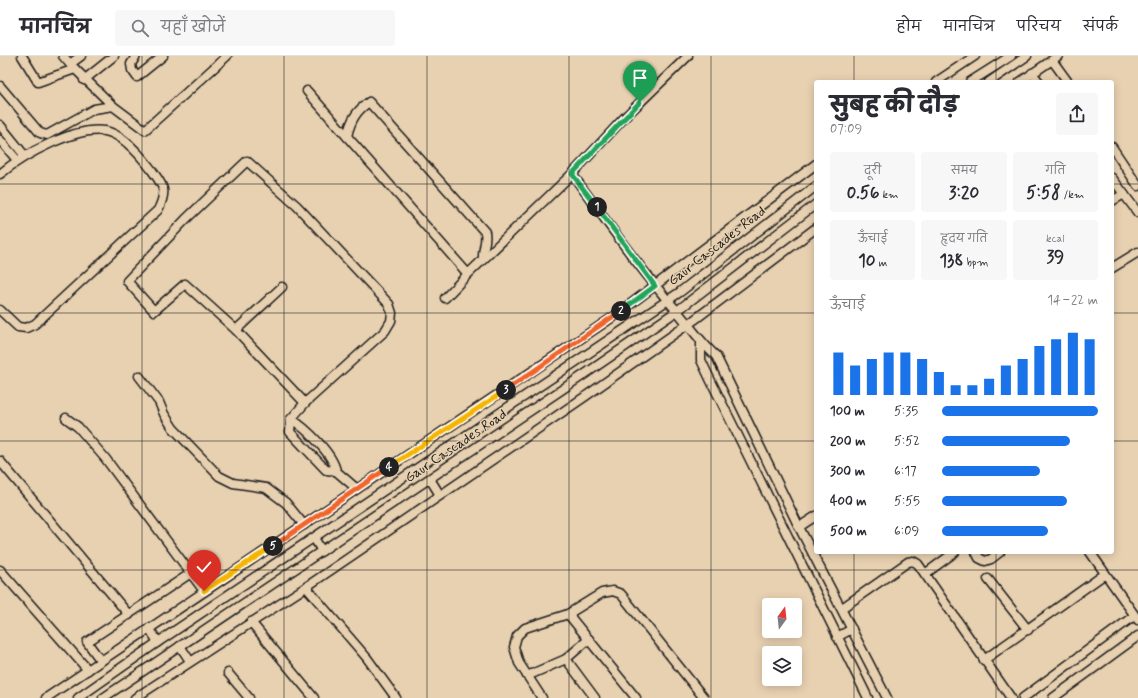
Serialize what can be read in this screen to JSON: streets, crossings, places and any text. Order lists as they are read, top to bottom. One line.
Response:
{"streets":{"street":["Gaur Cascades Road"]},"north":"top","page":{"header":"मानचित्र","search":"यहाँ खोजें","nav":["होम","मानचित्र","परिचय","संपर्क"],"heading":["सुबह की दौड़","07:09"],"stats":[["दूरी","0.56 km"],["समय","3:20"],["गति","5:58 /km"],["ऊँचाई","10 m"],["हृदय गति","138 bpm"],["kcal","39"]],"pins":["1","2","3","4","5"],"chart":["ऊँचाई","14–22 m"],"list":[{"name":"100 m","note":"5:35"},{"name":"200 m","note":"5:52"},{"name":"300 m","note":"6:17"},{"name":"400 m","note":"5:55"},{"name":"500 m","note":"6:09"}]}}
